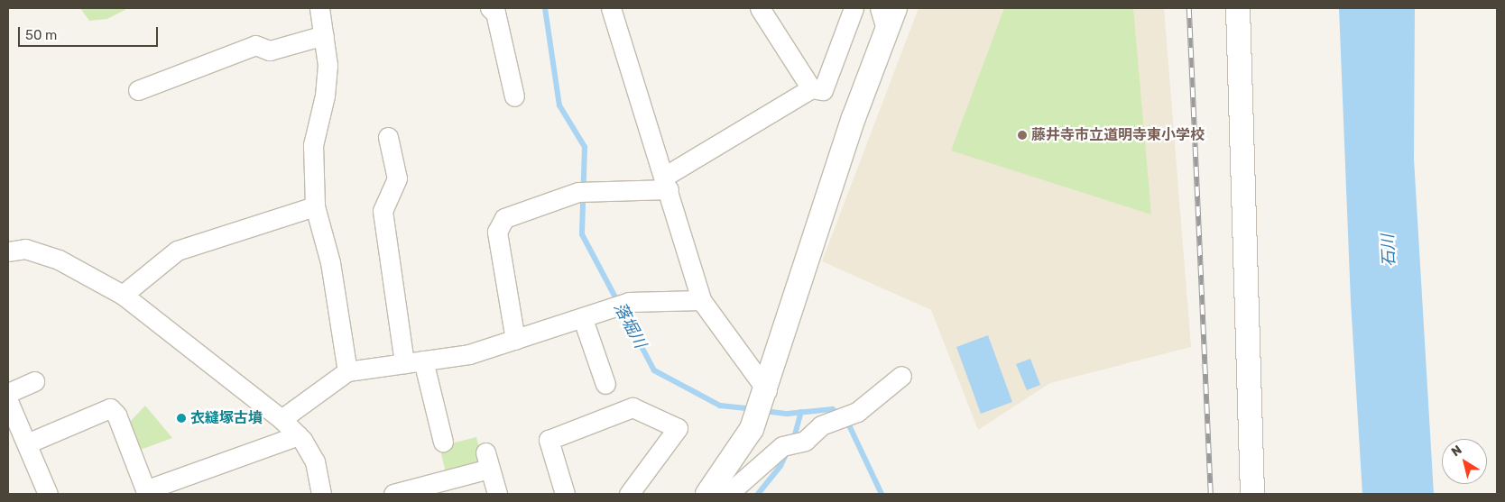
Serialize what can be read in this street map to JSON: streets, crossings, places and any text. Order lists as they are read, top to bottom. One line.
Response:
{"water":["石川","落堀川"],"places":["藤井寺市立道明寺東小学校","衣縫塚古墳"],"scale_bar":"50 m","north":"top left"}
